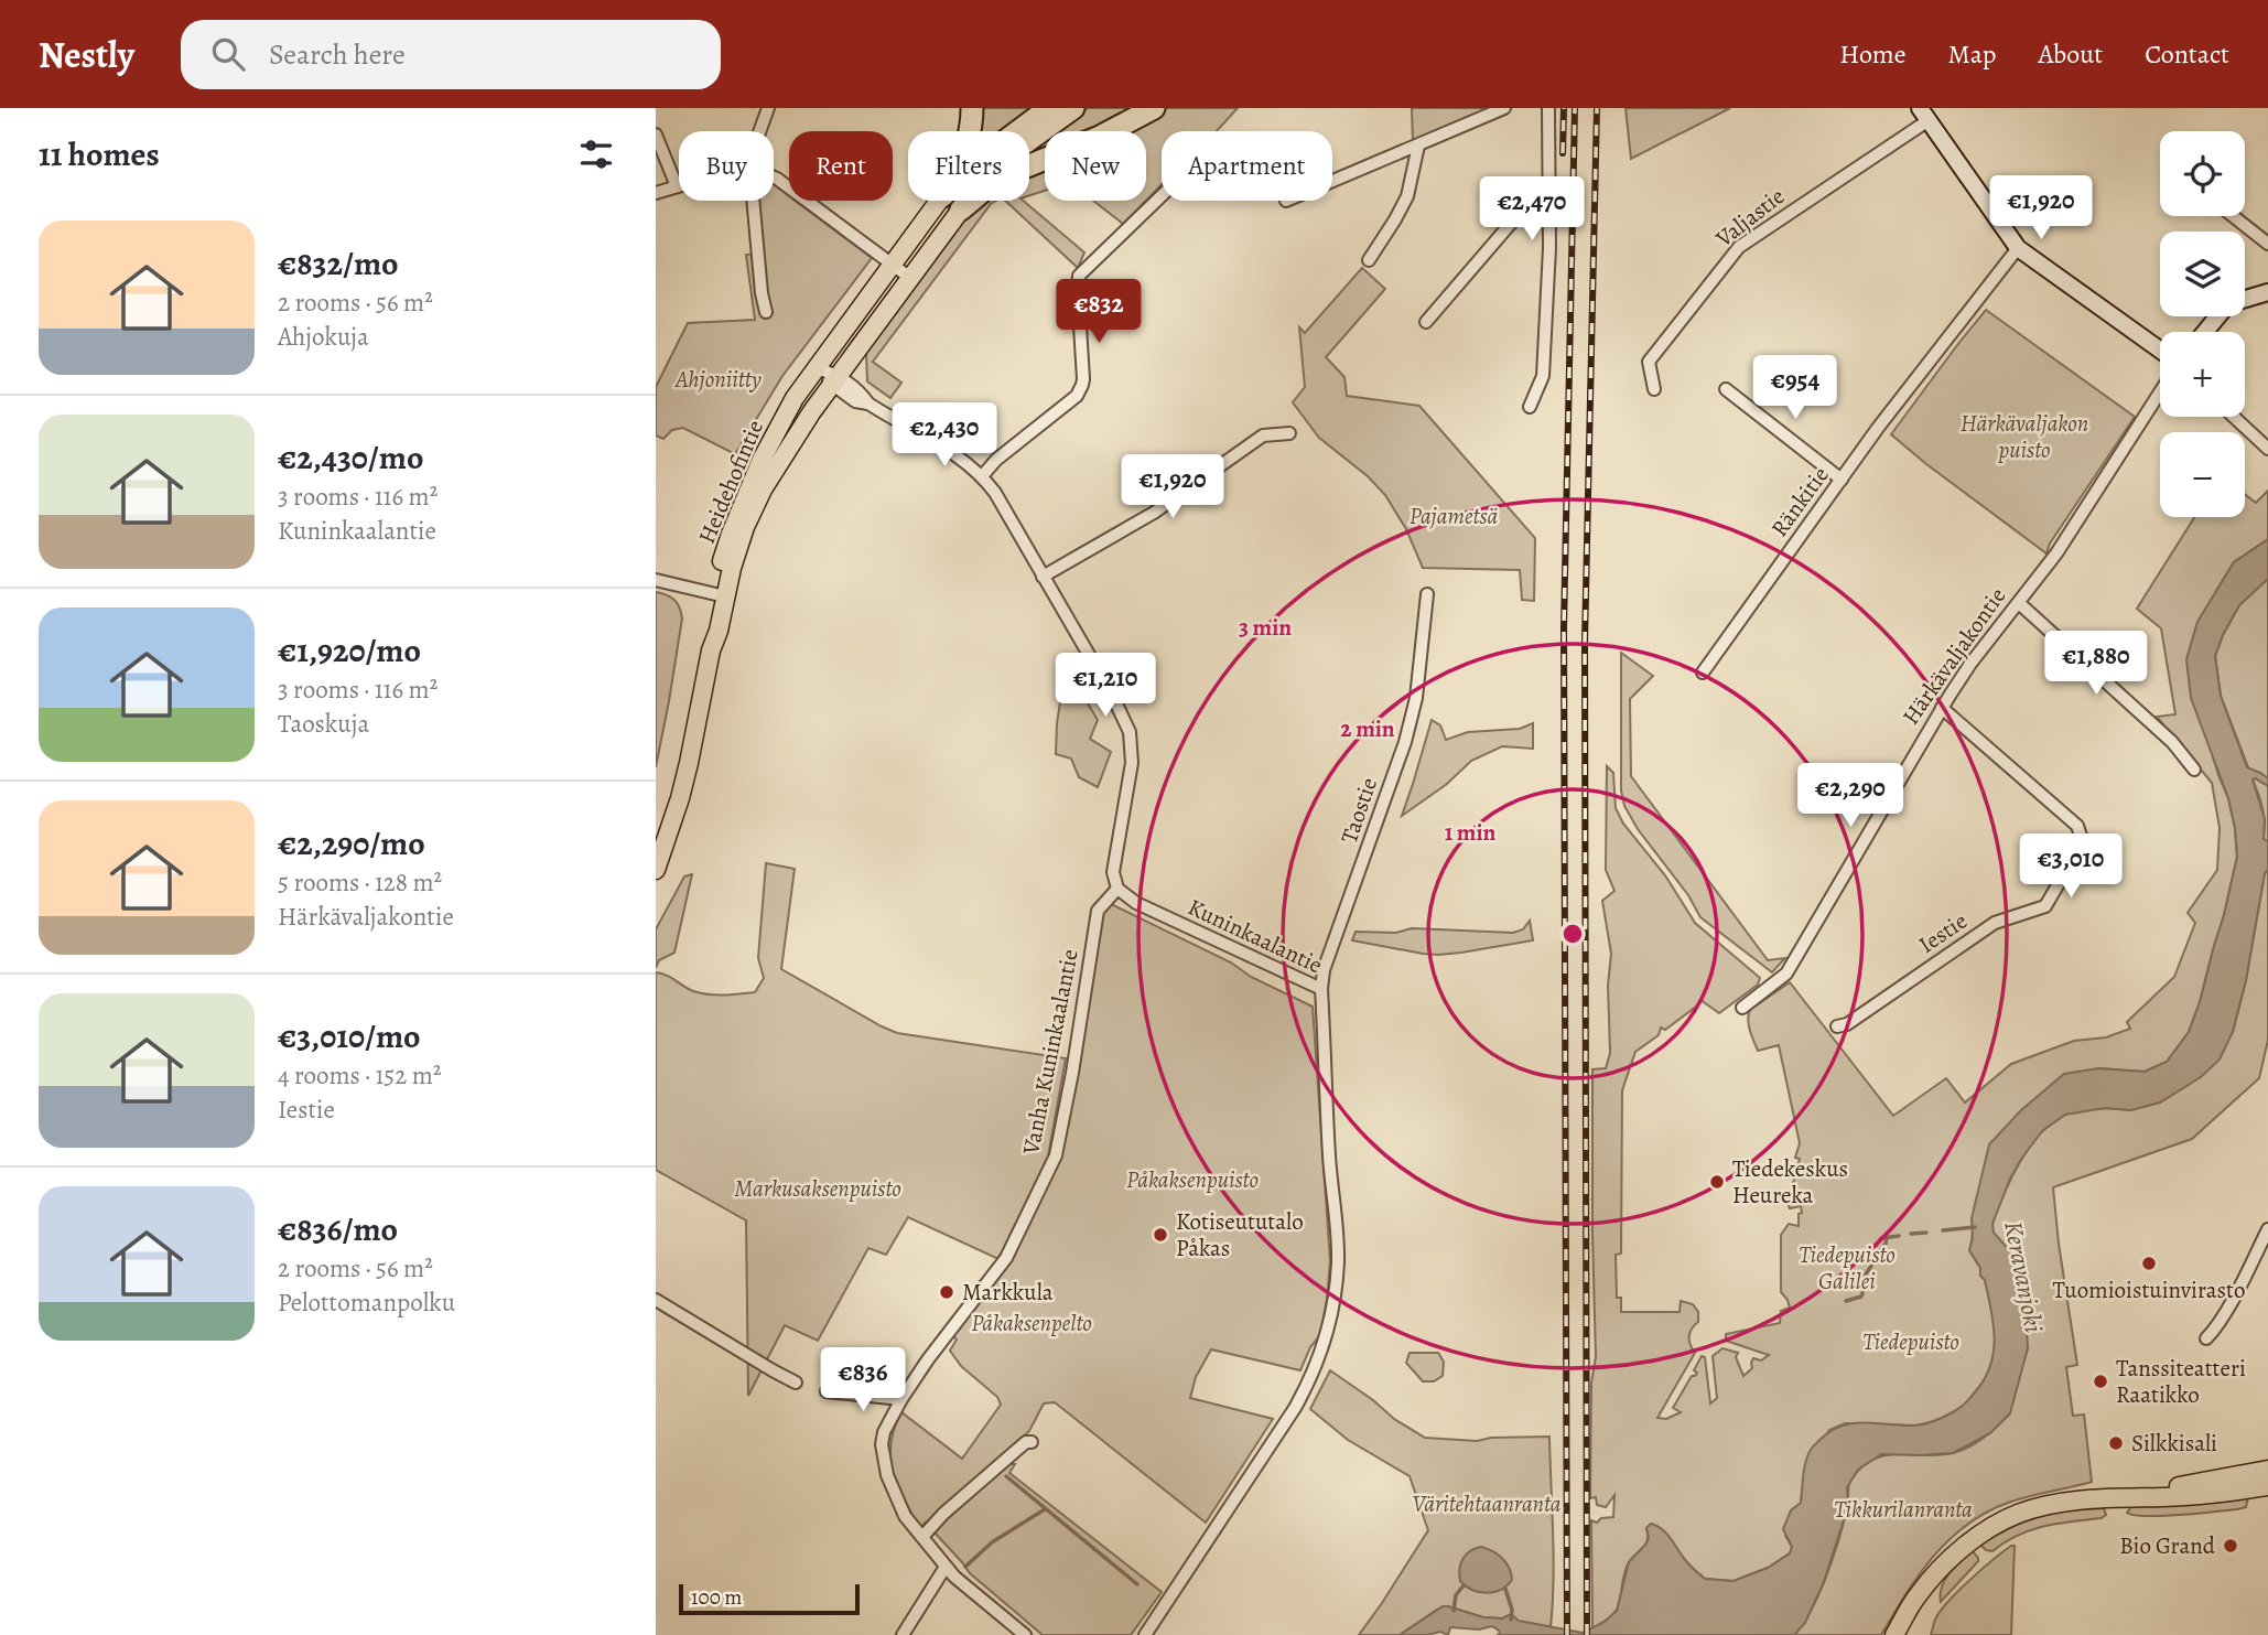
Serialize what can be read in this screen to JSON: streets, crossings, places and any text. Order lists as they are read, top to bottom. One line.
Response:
{"streets":{"main road":["Heidehofintie"],"street":["Valjastie","Ränkitie","Härkävaljakontie","Taostie","Iestie","Kuninkaalantie","Vanha Kuninkaalantie"]},"crossings":[["Härkävaljakontie","Iestie"],["Taostie","Kuninkaalantie"],["Kuninkaalantie","Vanha Kuninkaalantie"]],"water":["Keravanjoki"],"parks":["Ahjoniitty","Härkävaljakon puisto","Pajametsä","Påkaksenpuisto","Markusaksenpuisto","Tiedepuisto Galilei","Påkaksenpelto","Tiedepuisto","Väritehtaanranta","Tikkurilanranta"],"places":["Tiedekeskus Heureka","Kotiseututalo Påkas","Tuomioistuinvirasto","Markkula","Tanssiteatteri Raatikko","Silkkisali","Bio Grand"],"scale_bar":"100 m","page":{"header":"Nestly","search":"Search here","nav":["Home","Map","About","Contact"],"heading":"11 homes","map_buttons":["+","−"],"chip":["Buy","Rent","Filters","New","Apartment"],"price":["€1,920","€2,470","€832","€954","€2,430","€1,920","€1,880","€1,210","€2,290","€3,010","€836"],"list":[{"name":"€832/mo","note":"2 rooms · 56 m² · Ahjokuja"},{"name":"€2,430/mo","note":"3 rooms · 116 m² · Kuninkaalantie"},{"name":"€1,920/mo","note":"3 rooms · 116 m² · Taoskuja"},{"name":"€2,290/mo","note":"5 rooms · 128 m² · Härkävaljakontie"},{"name":"€3,010/mo","note":"4 rooms · 152 m² · Iestie"},{"name":"€836/mo","note":"2 rooms · 56 m² · Pelottomanpolku"}],"scale":"100 m"},"rings":["3 min","2 min","1 min"]}
